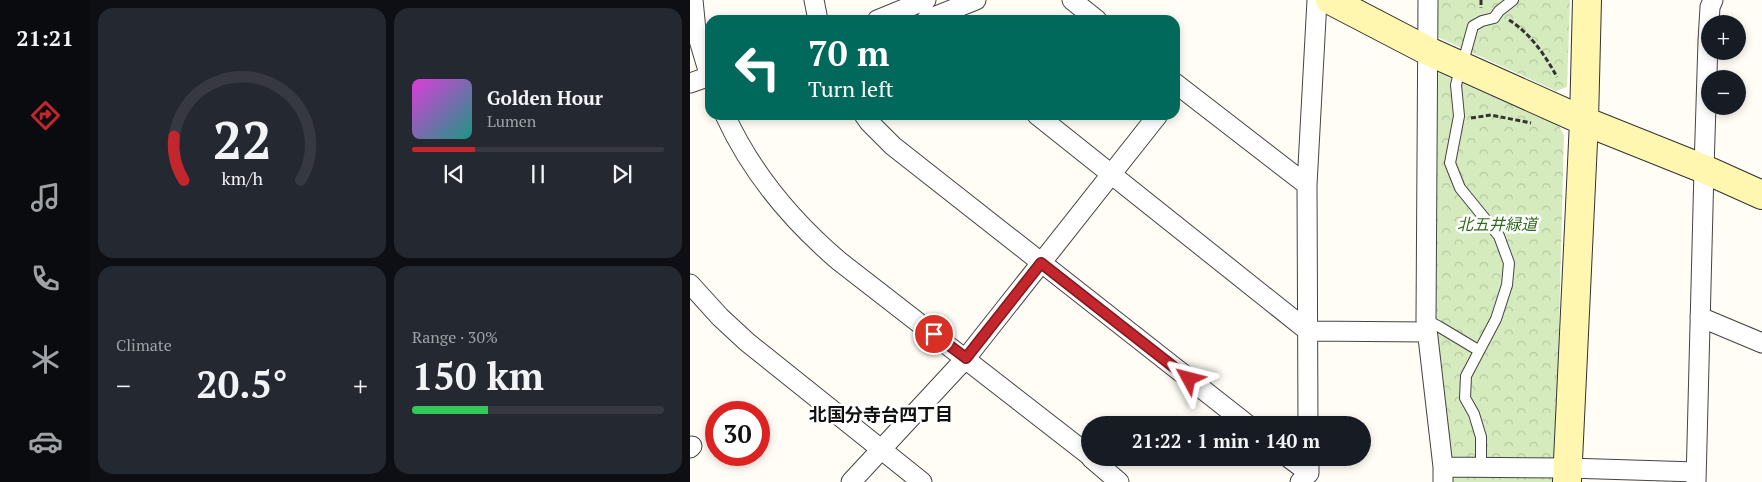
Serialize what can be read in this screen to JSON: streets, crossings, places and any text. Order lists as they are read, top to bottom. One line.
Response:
{"districts":["北国分寺台四丁目"],"parks":["北五井緑道"],"page":{"tabs":"21:21","map_buttons":["+","−"],"turn":["70 m","Turn left"],"song":["Golden Hour","Lumen"],"tile":["Climate",["Range · 30%","150 km"]],"heat":["−","20.5°","+"],"limit":"30","trip":"21:22 · 1 min · 140 m","gauge":["22","km/h"]}}
